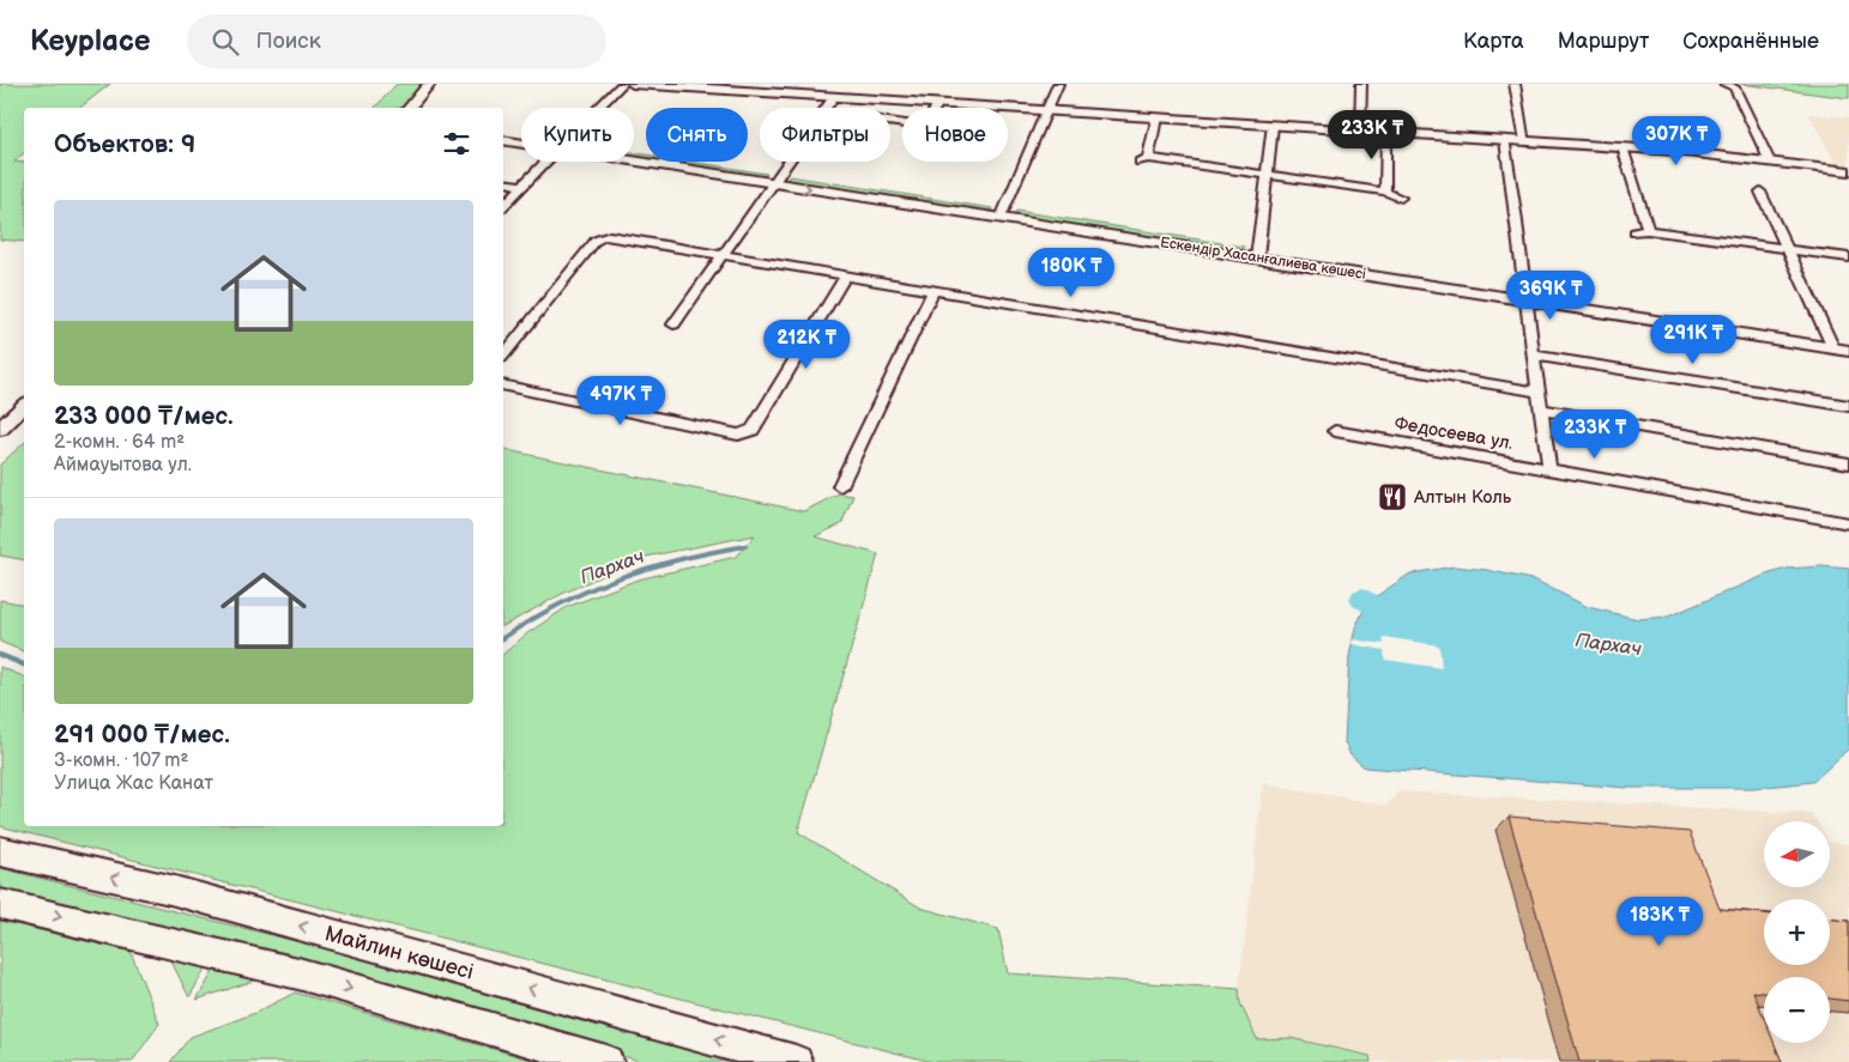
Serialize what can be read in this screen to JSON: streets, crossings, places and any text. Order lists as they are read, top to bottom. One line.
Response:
{"streets":{"main road":["Майлин көшесі"],"street":["Ескендір Хасанғалиева көшесі","Федосеева ул."]},"water":["Пархач"],"places":{"restaurant":["Алтын Коль"]},"north":"left","page":{"header":"Keyplace","search":"Поиск","nav":["Карта","Маршрут","Сохранённые"],"chip":["Купить","Снять","Фильтры","Новое"],"heading":"Объектов: 9","price":["233K ₸","307K ₸","180K ₸","369K ₸","291K ₸","212K ₸","497K ₸","233K ₸","183K ₸"],"list":[{"name":"233 000 ₸/мес.","note":"2-комн. · 64 m² · Аймауытова ул."},{"name":"291 000 ₸/мес.","note":"3-комн. · 107 m² · Улица Жас Канат"}],"map_buttons":["+","−"]}}
